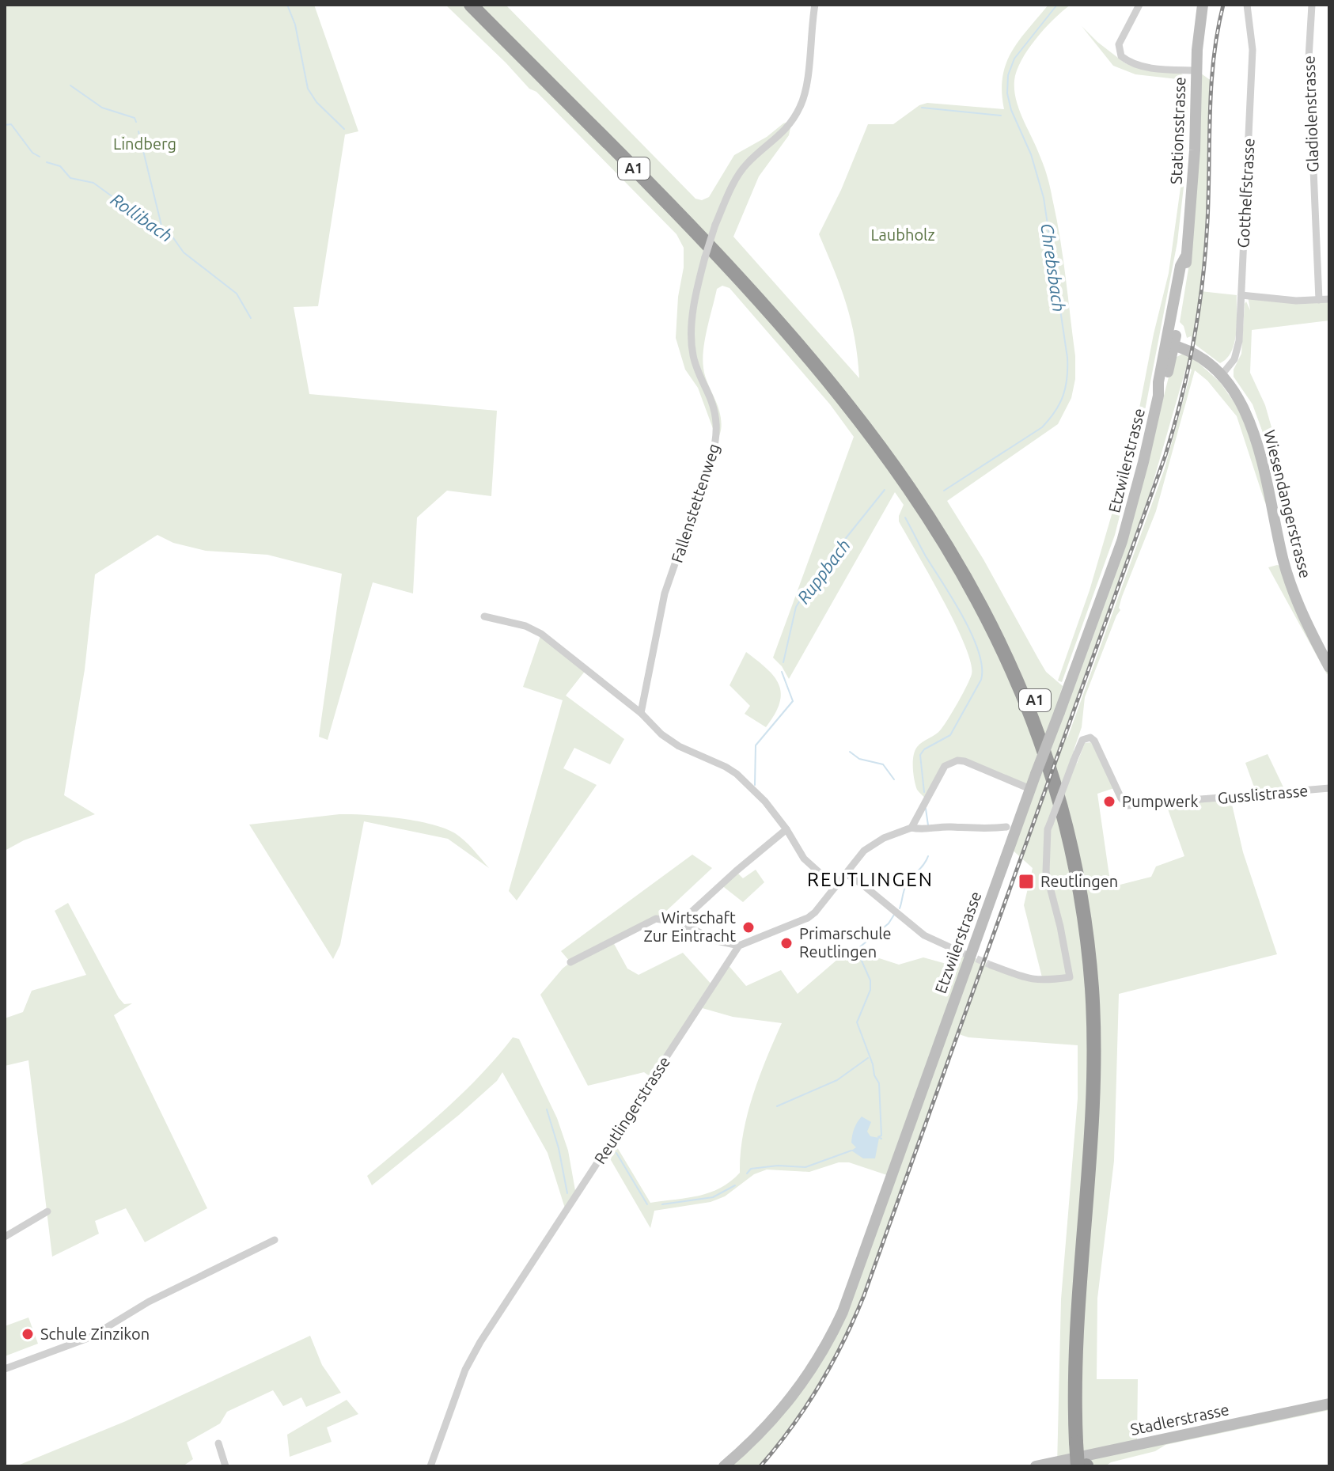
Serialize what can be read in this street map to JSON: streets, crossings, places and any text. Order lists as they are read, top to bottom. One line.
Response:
{"streets":{"highway":["A1"],"main road":["Stationsstrasse","Etzwilerstrasse","Wiesendangerstrasse","Stadlerstrasse"],"street":["Gladiolenstrasse","Gotthelfstrasse","Fallenstettenweg","Gusslistrasse","Reutlingerstrasse"]},"crossings":[["Stationsstrasse","Etzwilerstrasse"],["Gotthelfstrasse","Wiesendangerstrasse"],["Etzwilerstrasse","Wiesendangerstrasse"]],"districts":["REUTLINGEN"],"water":["Rollibach","Chrebsbach","Ruppbach"],"parks":["Lindberg","Laubholz"],"places":{"other":["Pumpwerk","Wirtschaft Zur Eintracht","Primarschule Reutlingen","Schule Zinzikon"],"transit":["Reutlingen"]}}
